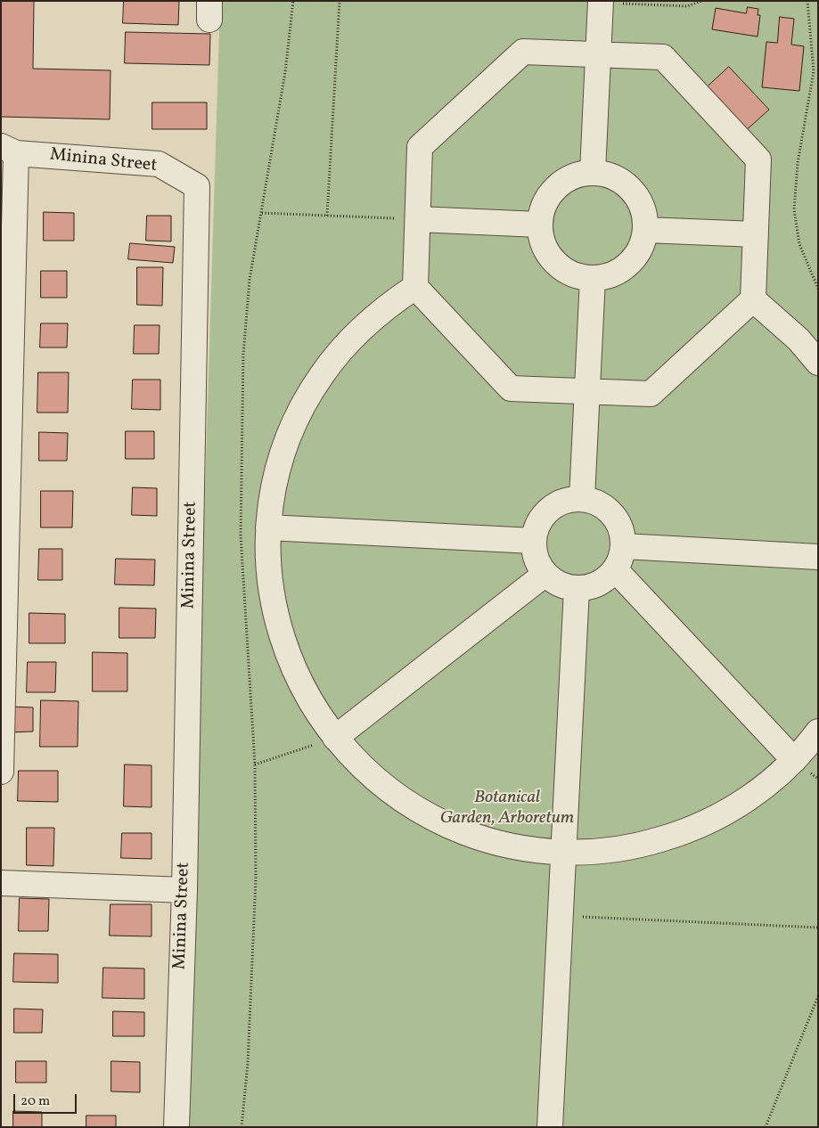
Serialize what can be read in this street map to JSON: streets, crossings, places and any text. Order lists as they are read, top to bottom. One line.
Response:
{"streets":{"street":["Minina Street"]},"parks":["Botanical Garden, Arboretum"],"scale_bar":"20 m"}
